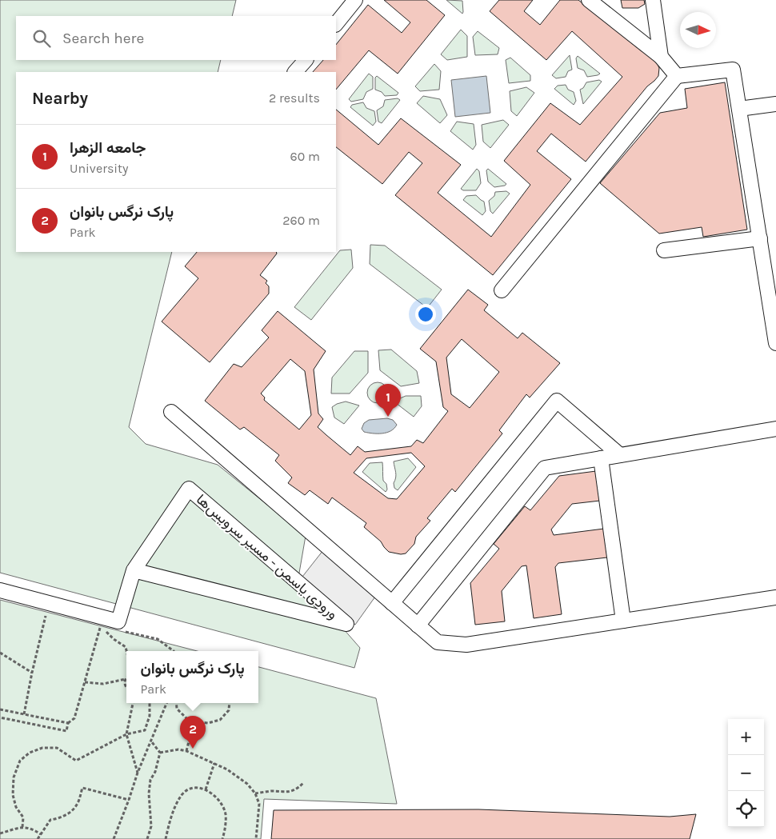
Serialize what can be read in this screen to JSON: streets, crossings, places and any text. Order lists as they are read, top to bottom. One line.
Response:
{"streets":{"lane":["ورودی یاسمن - مسیر سرویس‌ها"]},"north":"right","page":{"search":"Search here","heading":["Nearby","2 results"],"list":[{"mark":"1","name":"جامعه الزهرا","note":"University","value":"60 m"},{"mark":"2","name":"پارک نرگس بانوان","note":"Park","value":"260 m"}],"pins":["1","2"],"popup":["پارک نرگس بانوان","Park"],"map_buttons":["+","−"]}}
